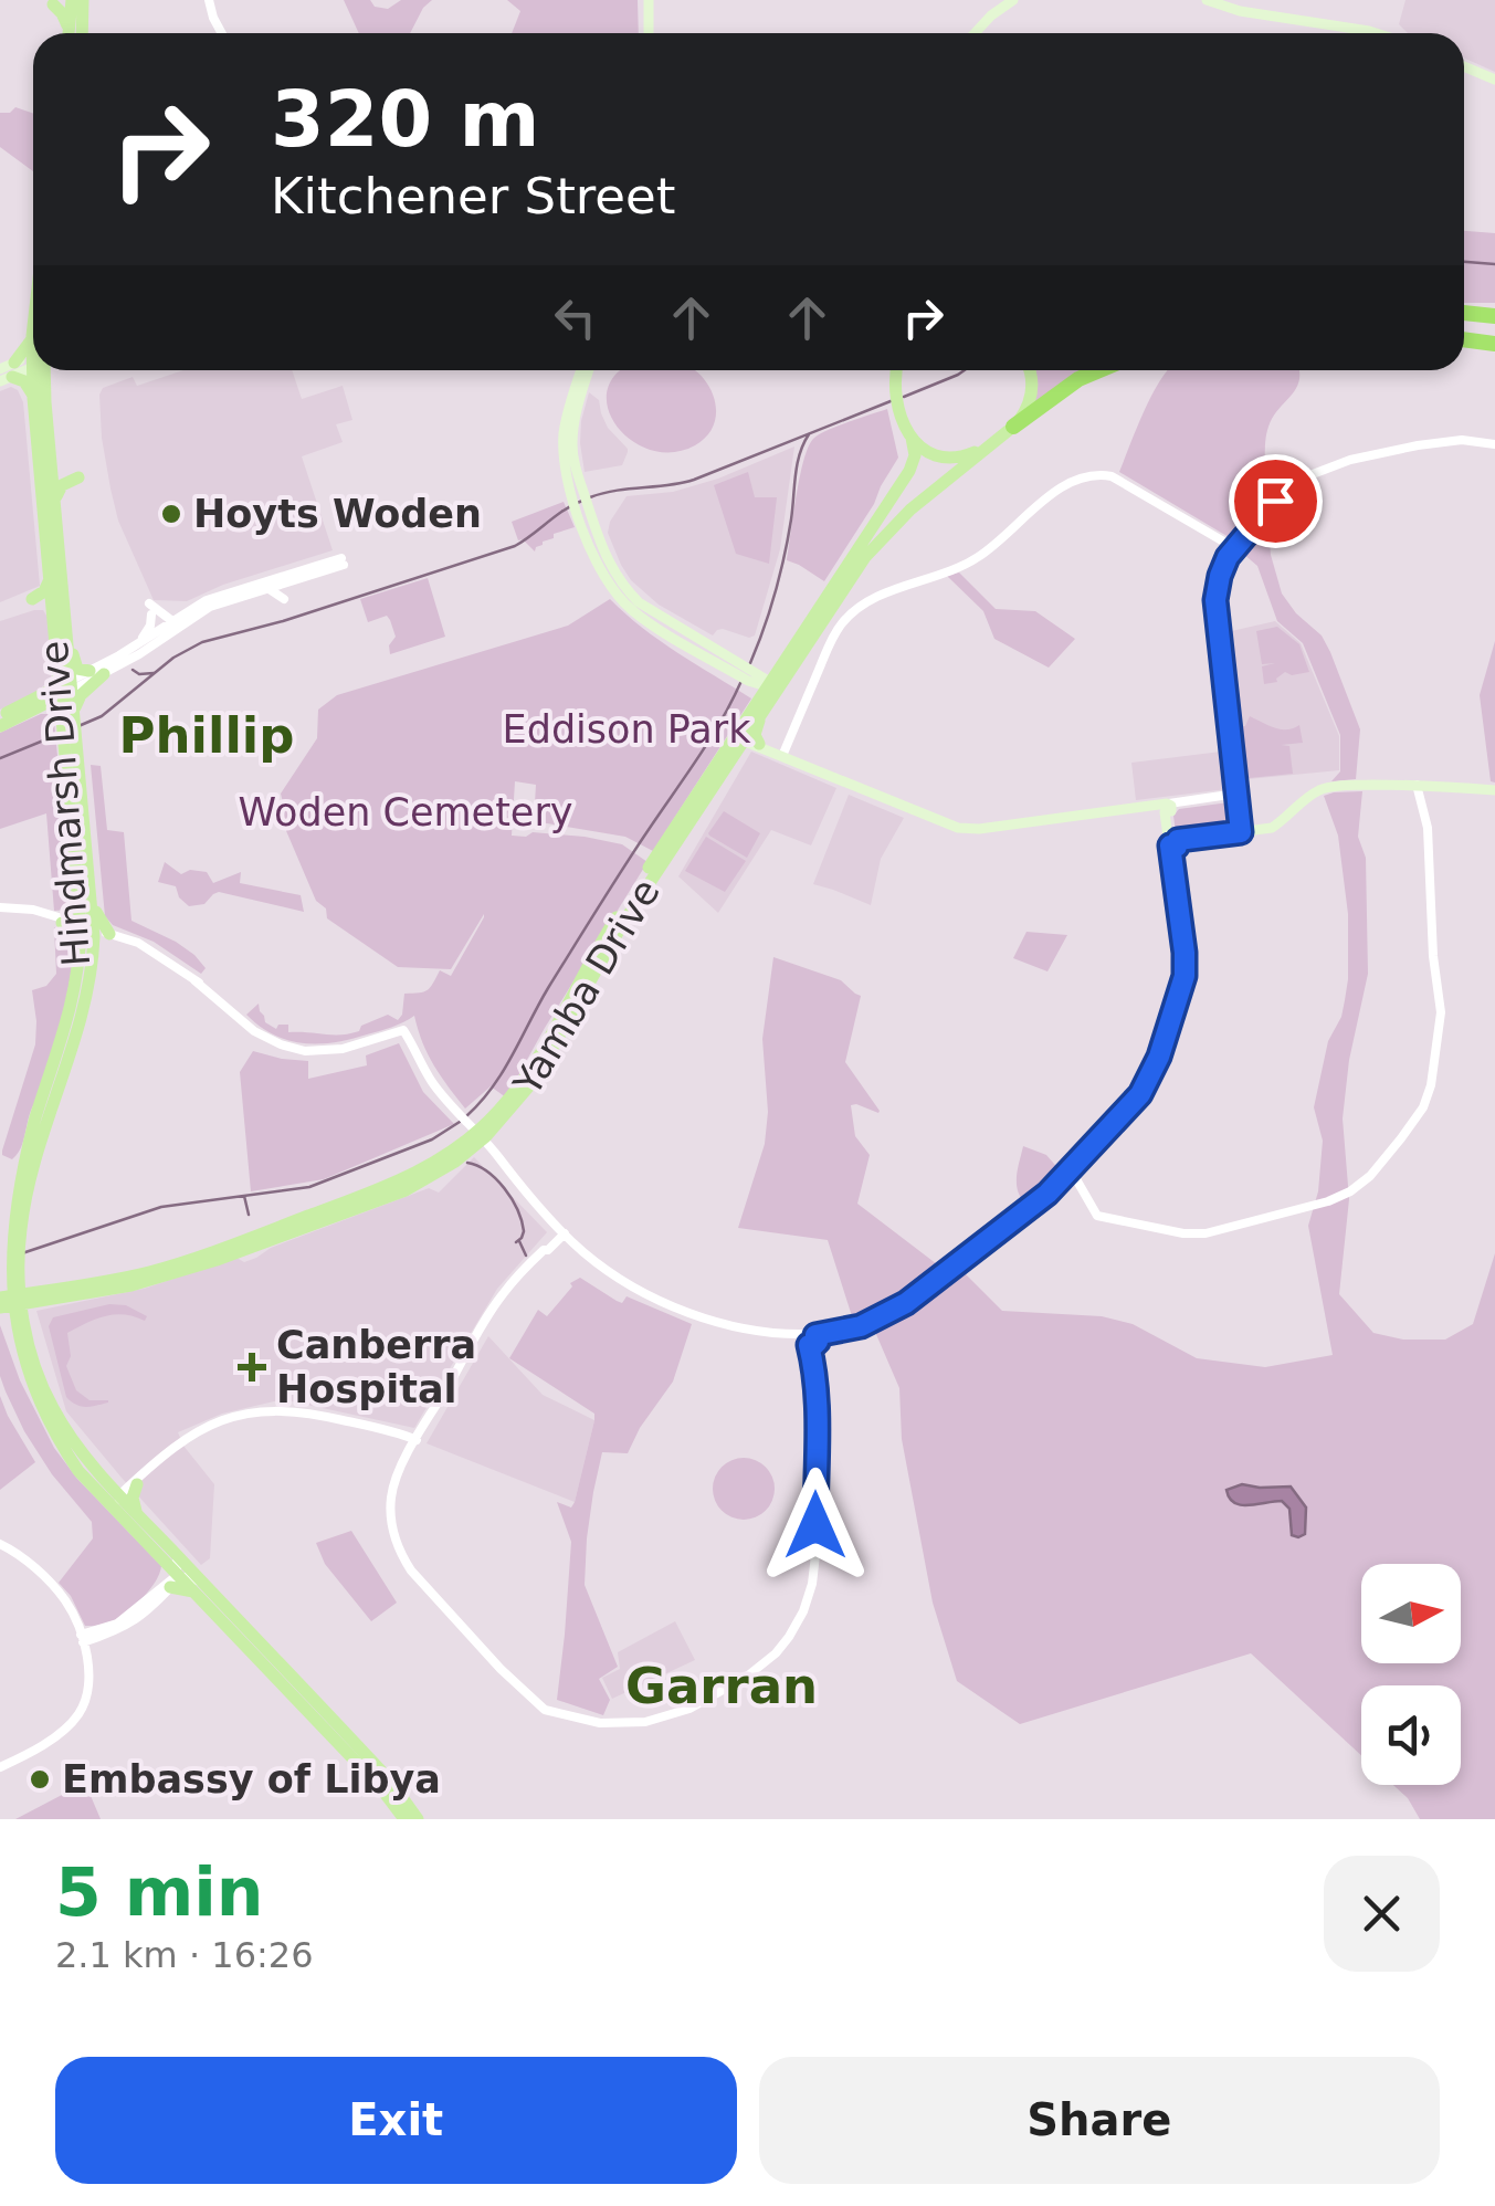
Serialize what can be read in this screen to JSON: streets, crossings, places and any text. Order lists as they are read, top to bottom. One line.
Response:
{"streets":{"main road":["Hindmarsh Drive","Yamba Drive"]},"crossings":[["Hindmarsh Drive","Yamba Drive"]],"districts":["Phillip","Garran"],"parks":["Eddison Park","Woden Cemetery"],"places":{"other":["Hoyts Woden","Embassy of Libya"],"health":["Canberra Hospital"]},"north":"right","page":{"turn":["320 m","Kitchener Street"],"heading":["5 min","2.1 km · 16:26"],"buttons":["Exit","Share"]}}
